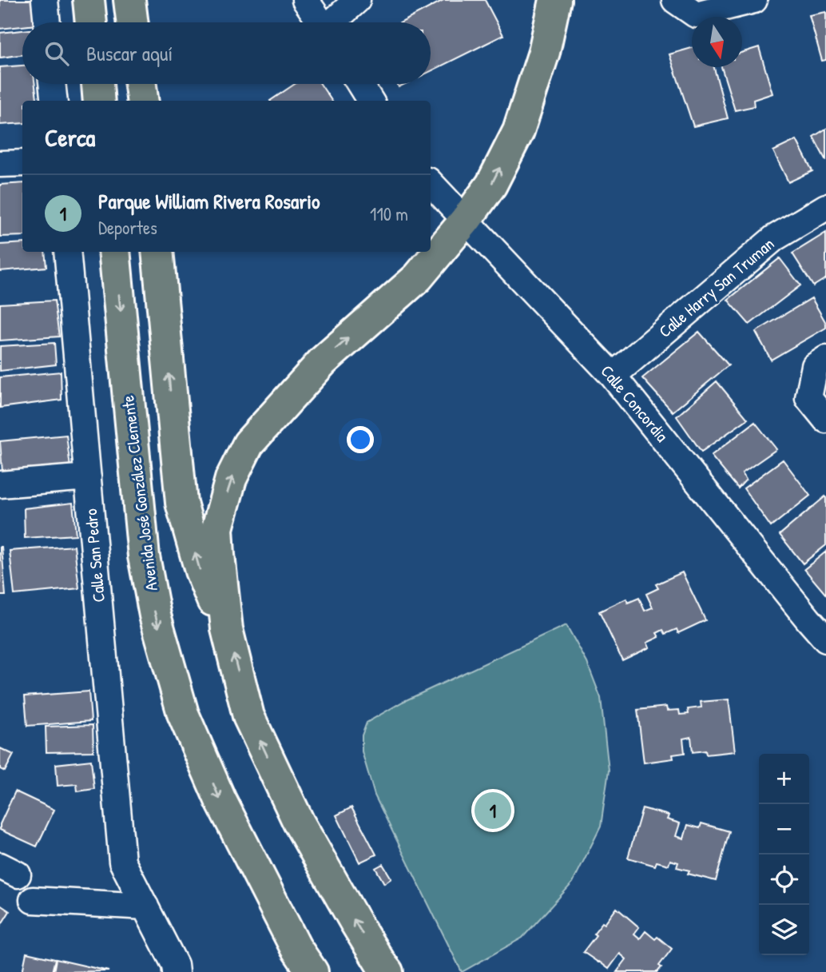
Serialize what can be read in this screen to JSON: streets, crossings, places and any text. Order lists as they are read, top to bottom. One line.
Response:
{"streets":{"main road":["Avenida José González Clemente"],"street":["Calle Harry San Truman","Calle Concordia","Calle San Pedro"]},"crossings":[["Calle Harry San Truman","Calle Concordia"]],"north":"bottom","page":{"search":"Buscar aquí","heading":"Cerca","list":[{"mark":"1","name":"Parque William Rivera Rosario","note":"Deportes","value":"110 m"}],"map_buttons":["+","−"],"pins":"1"}}
